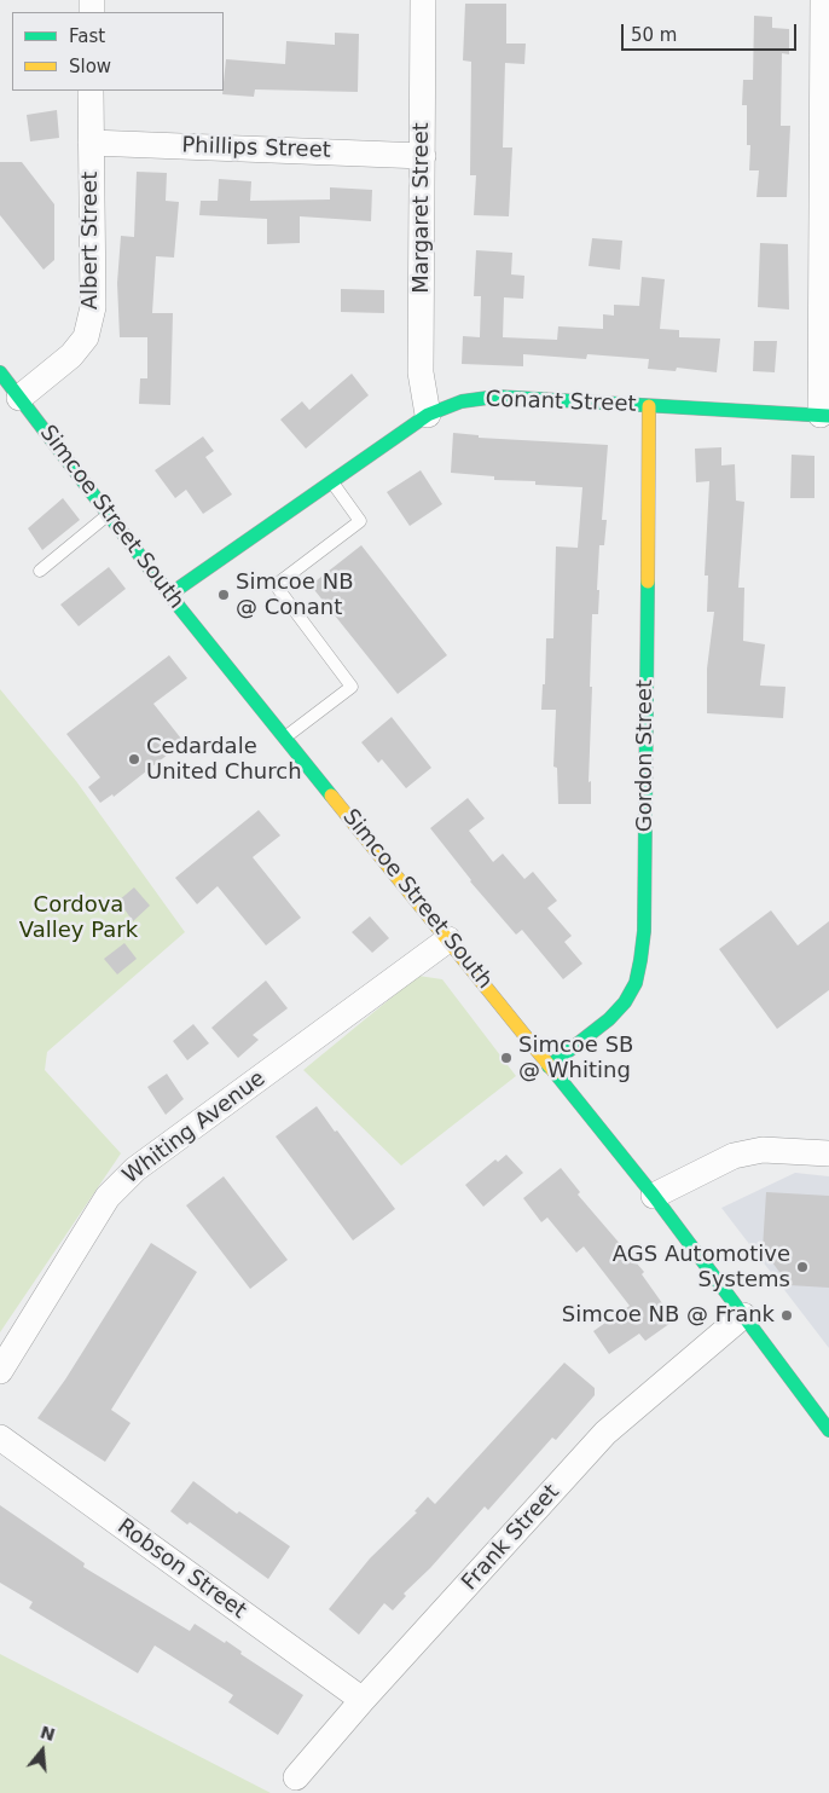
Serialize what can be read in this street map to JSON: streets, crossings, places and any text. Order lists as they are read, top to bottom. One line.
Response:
{"streets":{"street":["Phillips Street","Margaret Street","Albert Street","Conant Street","Simcoe Street South","Gordon Street","Whiting Avenue","Frank Street","Robson Street"]},"crossings":[["Phillips Street","Margaret Street"],["Phillips Street","Albert Street"],["Margaret Street","Conant Street"],["Albert Street","Simcoe Street South"],["Conant Street","Simcoe Street South"],["Conant Street","Gordon Street"],["Simcoe Street South","Gordon Street"],["Simcoe Street South","Whiting Avenue"],["Simcoe Street South","Frank Street"],["Frank Street","Robson Street"]],"parks":["Cordova Valley Park"],"places":["Simcoe NB @ Conant","Cedardale United Church","Simcoe SB @ Whiting","AGS Automotive Systems","Simcoe NB @ Frank"],"legend":["Fast","Slow"],"scale_bar":"50 m","north":"top"}
